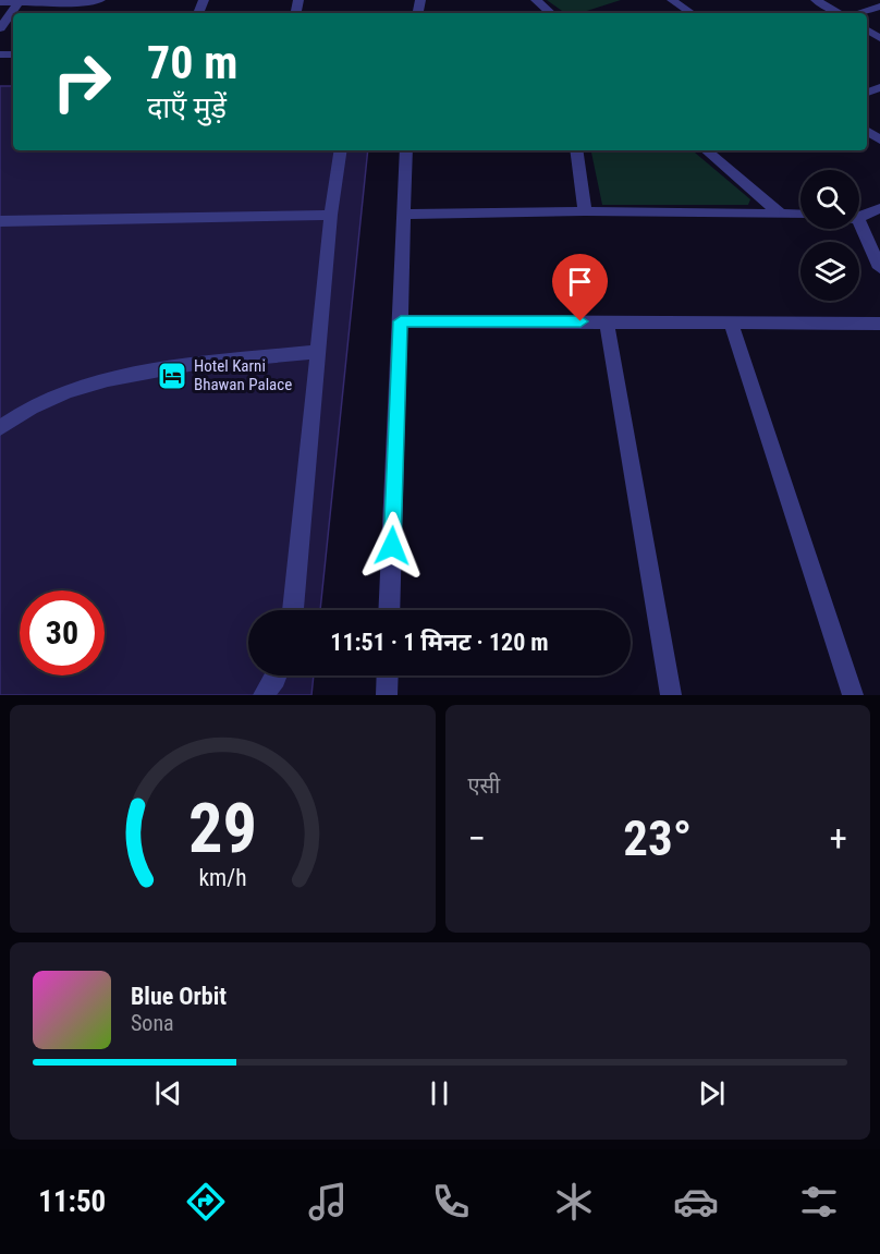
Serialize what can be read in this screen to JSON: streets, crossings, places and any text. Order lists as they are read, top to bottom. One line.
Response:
{"places":{"hotel":["Hotel Karni Bhawan Palace"]},"page":{"turn":["70 m","दाएँ मुड़ें"],"limit":"30","trip":"11:51 · 1 मिनट · 120 m","tile":"एसी","heat":["−","23°","+"],"song":["Blue Orbit","Sona"],"tabs":"11:50","gauge":["29","km/h"]}}
